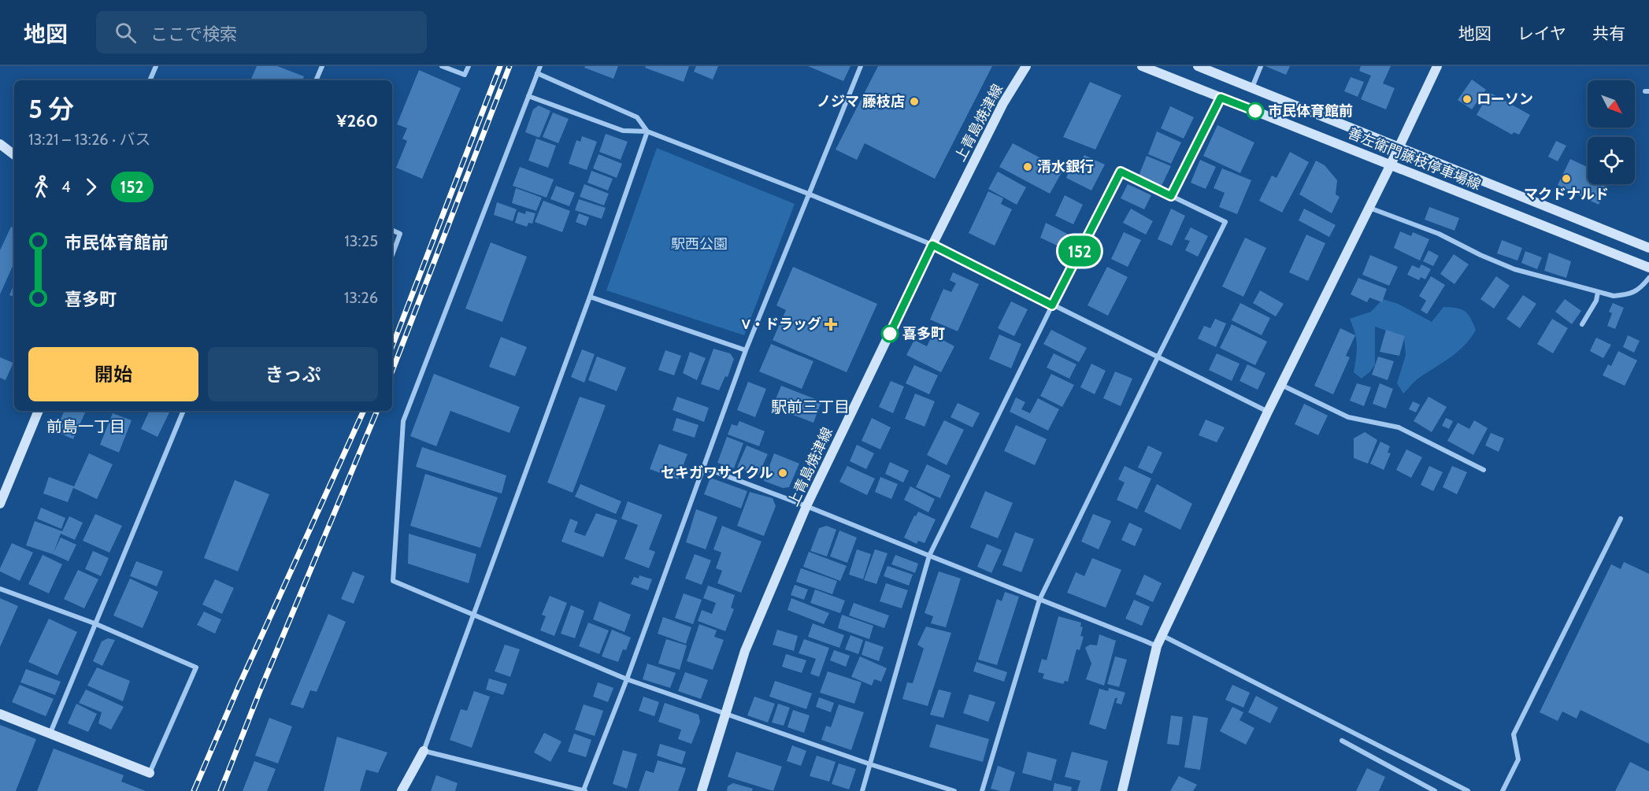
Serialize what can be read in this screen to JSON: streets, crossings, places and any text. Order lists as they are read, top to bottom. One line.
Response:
{"streets":{"main road":["上青島焼津線","善左衛門藤枝停車場線"]},"districts":["駅前三丁目","前島一丁目"],"parks":["駅西公園"],"places":{"other":["ローソン","ノジマ 藤枝店","市民体育館前","清水銀行","マクドナルド","喜多町","セキガワサイクル"],"health":["V・ドラッグ"]},"lines":["bus line 152"],"north":"bottom right","page":{"header":"地図","search":"ここで検索","nav":["地図","レイヤ","共有"],"on_map":"152","heading":["5 分","13:21 – 13:26 · バス","¥260"],"legs":["4","152"],"list":[{"name":"市民体育館前","value":"13:25"},{"name":"喜多町","value":"13:26"}],"buttons":["開始","きっぷ"]}}
